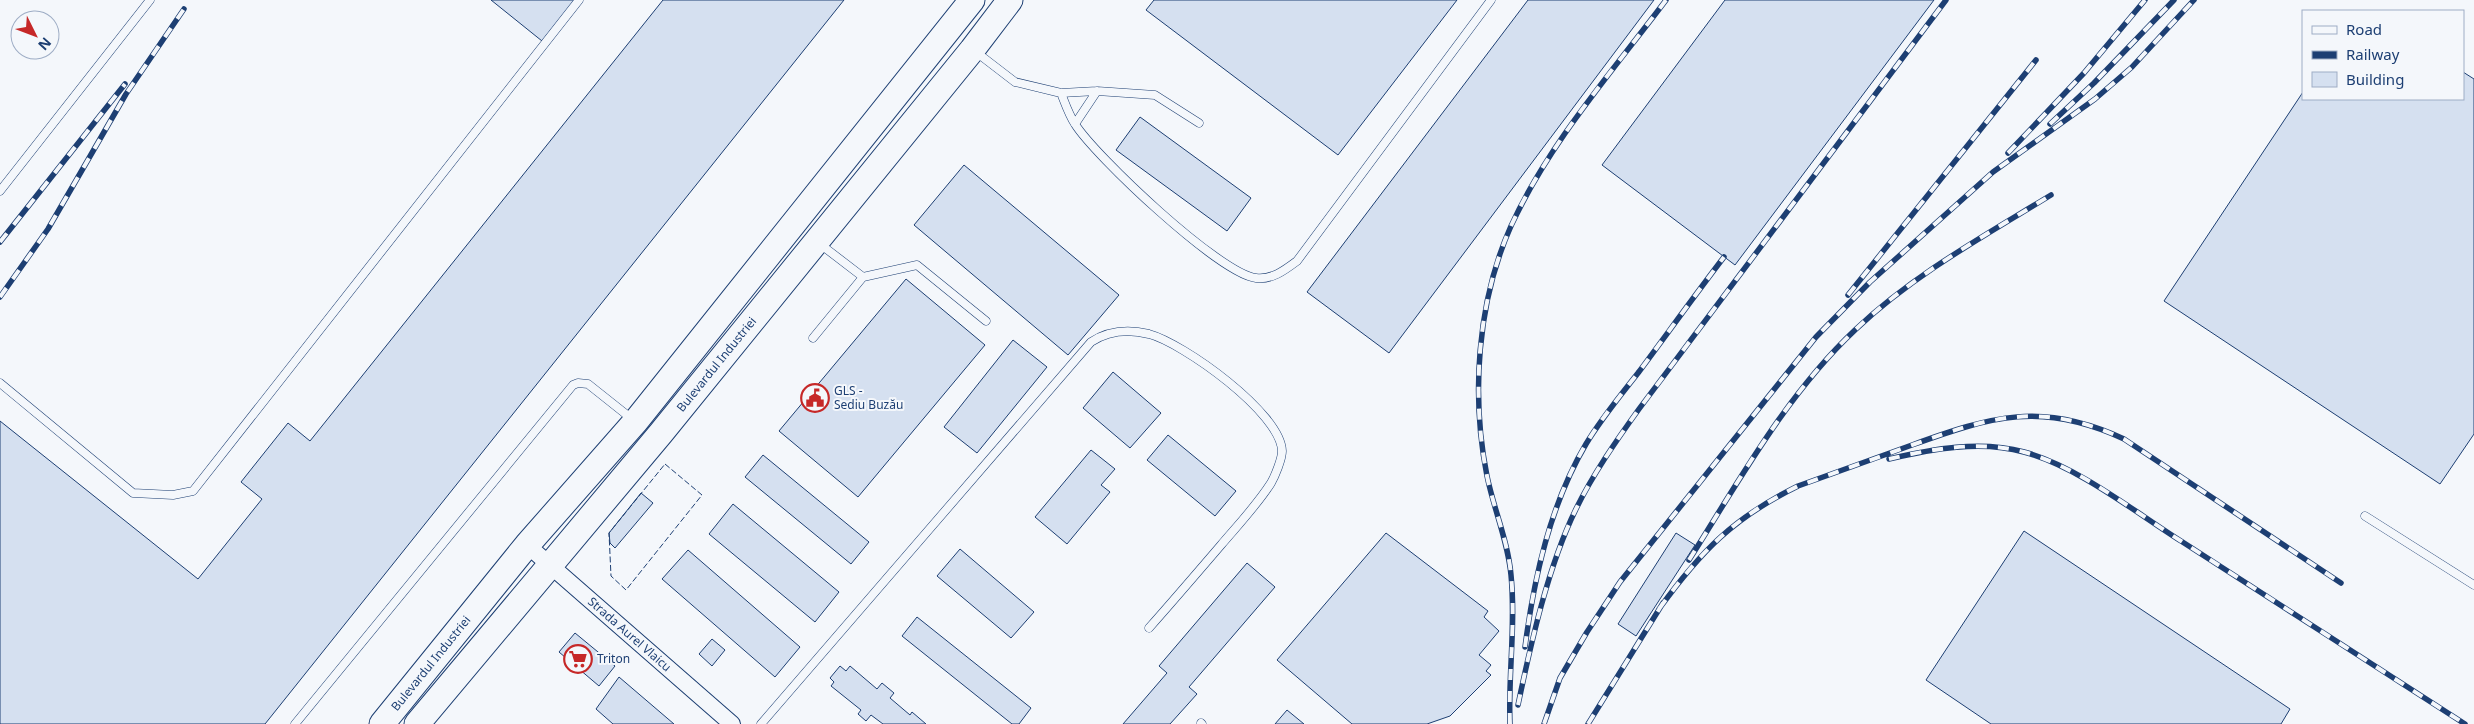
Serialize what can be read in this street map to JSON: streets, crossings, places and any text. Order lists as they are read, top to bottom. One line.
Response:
{"streets":{"main road":["Bulevardul Industriei"],"street":["Strada Aurel Vlaicu"]},"crossings":[["Bulevardul Industriei","Strada Aurel Vlaicu"]],"places":{"public building":["GLS - Sediu Buzău"],"supermarket":["Triton"]},"legend":["Road","Railway","Building"],"north":"bottom right"}
